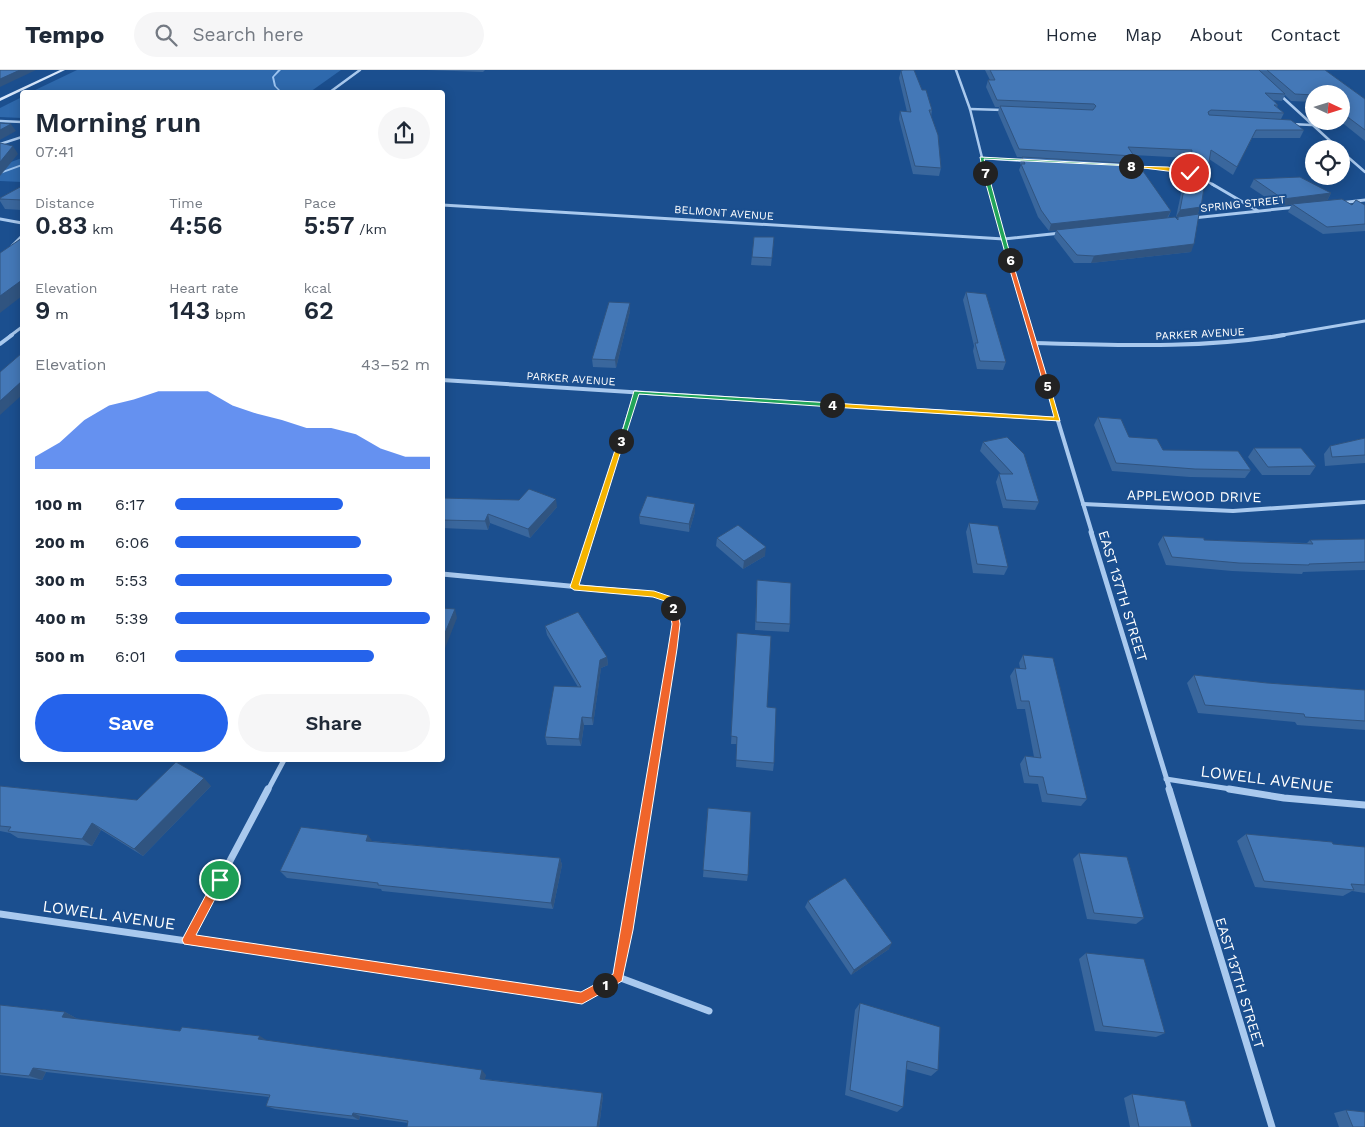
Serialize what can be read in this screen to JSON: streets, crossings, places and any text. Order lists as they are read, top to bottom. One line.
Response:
{"streets":{"street":["SPRING STREET","BELMONT AVENUE","PARKER AVENUE","APPLEWOOD DRIVE","EAST 137TH STREET","LOWELL AVENUE"]},"crossings":[["BELMONT AVENUE","EAST 137TH STREET"],["PARKER AVENUE","EAST 137TH STREET"],["APPLEWOOD DRIVE","EAST 137TH STREET"],["EAST 137TH STREET","LOWELL AVENUE"]],"north":"right","page":{"header":"Tempo","search":"Search here","nav":["Home","Map","About","Contact"],"heading":["Morning run","07:41"],"pins":["8","7","6","5","4","3","2","1"],"stats":[["Distance","0.83 km"],["Time","4:56"],["Pace","5:57 /km"],["Elevation","9 m"],["Heart rate","143 bpm"],["kcal","62"]],"chart":["Elevation","43–52 m"],"list":[{"name":"100 m","note":"6:17"},{"name":"200 m","note":"6:06"},{"name":"300 m","note":"5:53"},{"name":"400 m","note":"5:39"},{"name":"500 m","note":"6:01"}],"buttons":["Save","Share"]}}
